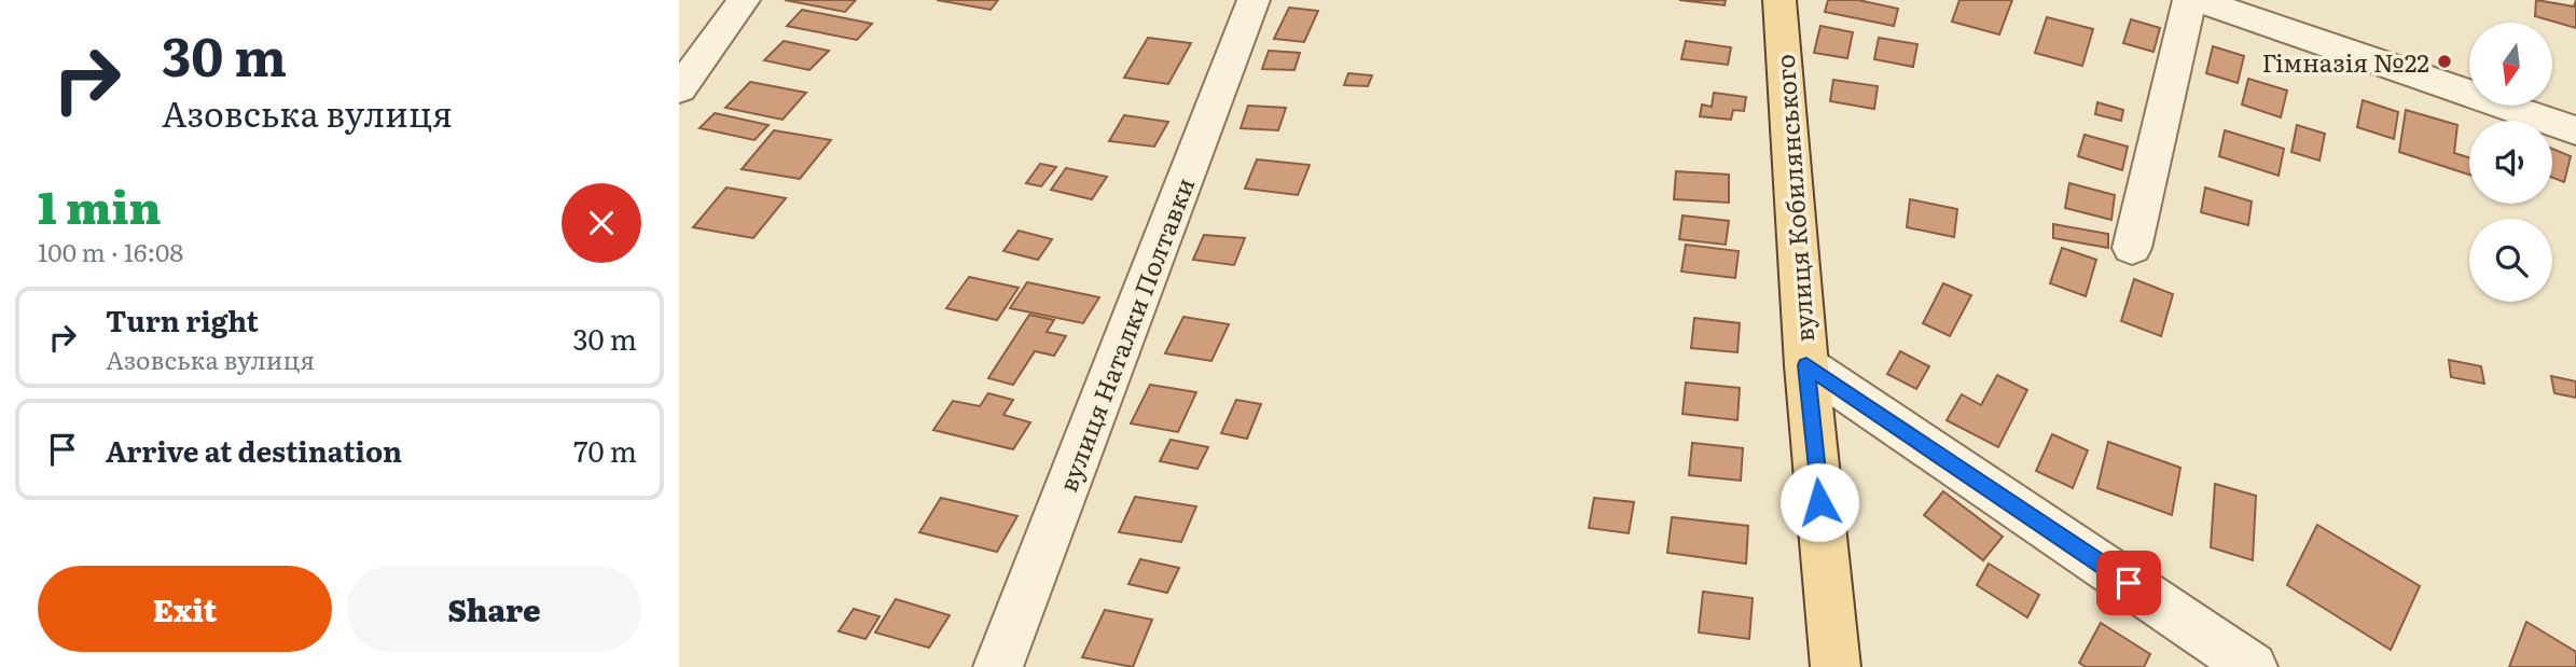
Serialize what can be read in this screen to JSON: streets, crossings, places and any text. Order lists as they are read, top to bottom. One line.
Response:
{"streets":{"main road":["вулиця Кобилянського"],"street":["вулиця Наталки Полтавки"]},"places":["Гімназія №22"],"north":"bottom","page":{"turn":["30 m","Азовська вулиця"],"heading":["1 min","100 m · 16:08"],"list":[{"name":"Turn right","note":"Азовська вулиця","value":"30 m"},{"name":"Arrive at destination","value":"70 m"}],"buttons":["Exit","Share"]}}
